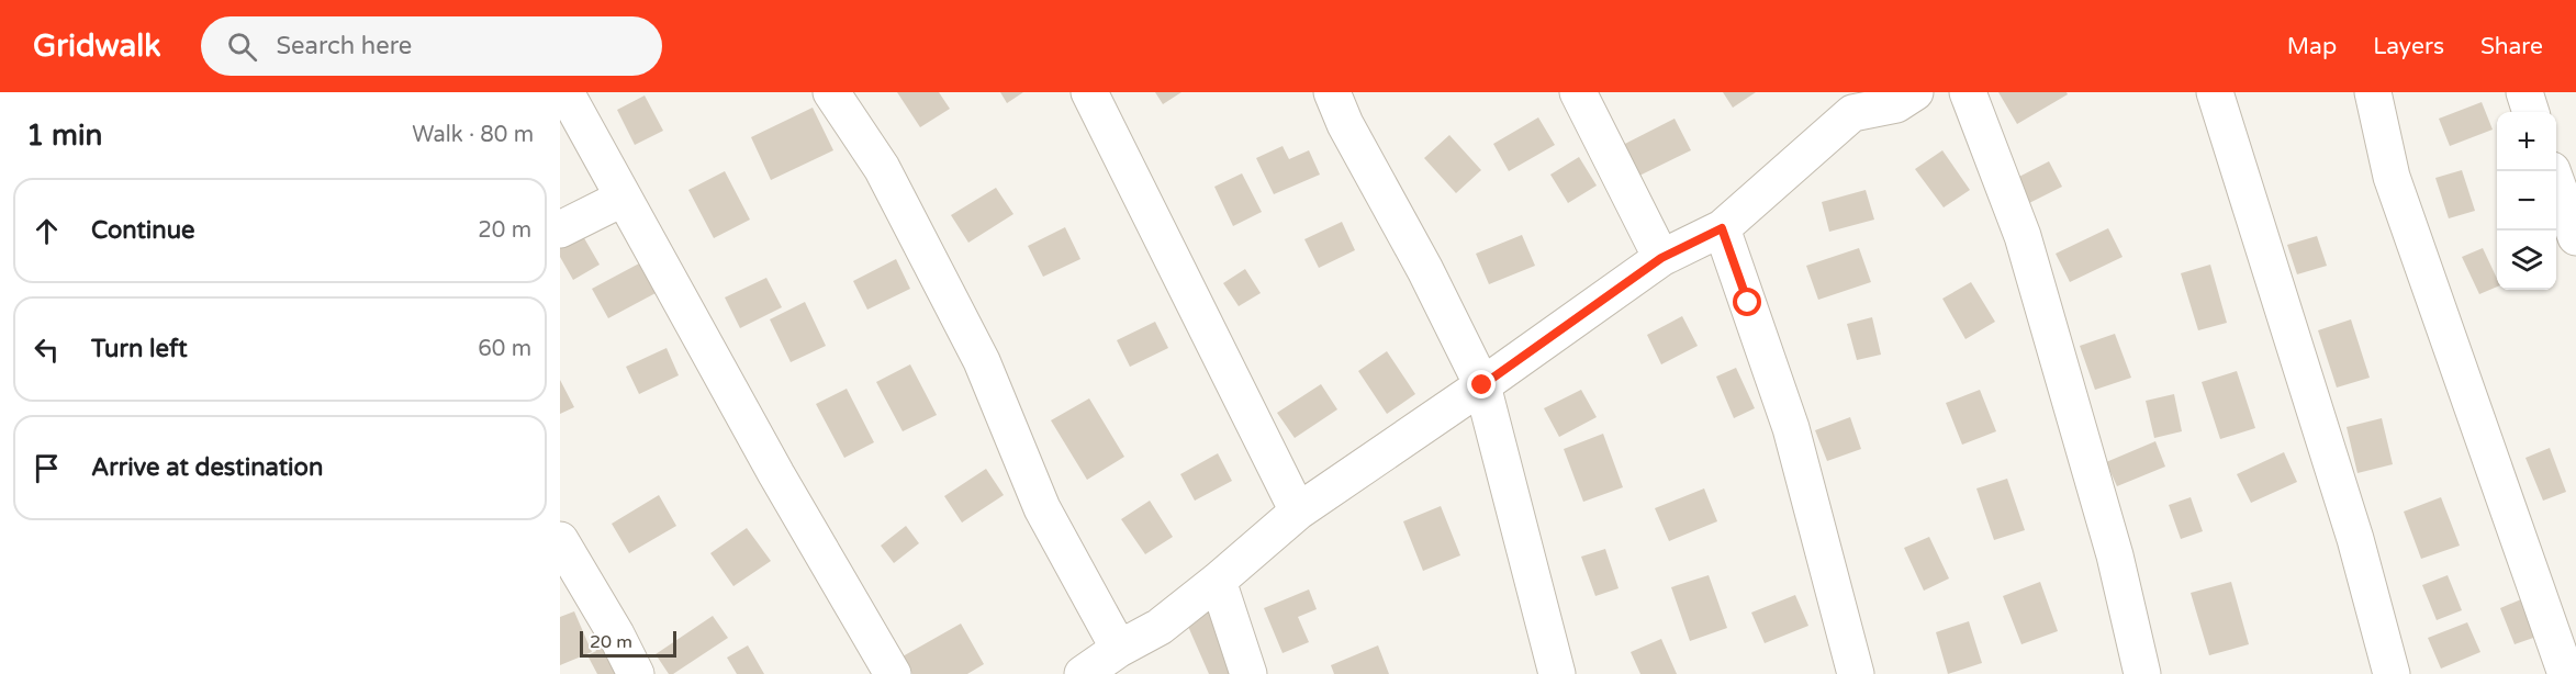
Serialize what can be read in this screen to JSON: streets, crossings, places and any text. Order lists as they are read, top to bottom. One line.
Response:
{"scale_bar":"20 m","page":{"header":"Gridwalk","search":"Search here","nav":["Map","Layers","Share"],"heading":["1 min","Walk · 80 m"],"map_buttons":["+","−"],"list":[["Continue","20 m"],["Turn left","60 m"],"Arrive at destination"],"scale":"20 m"}}
